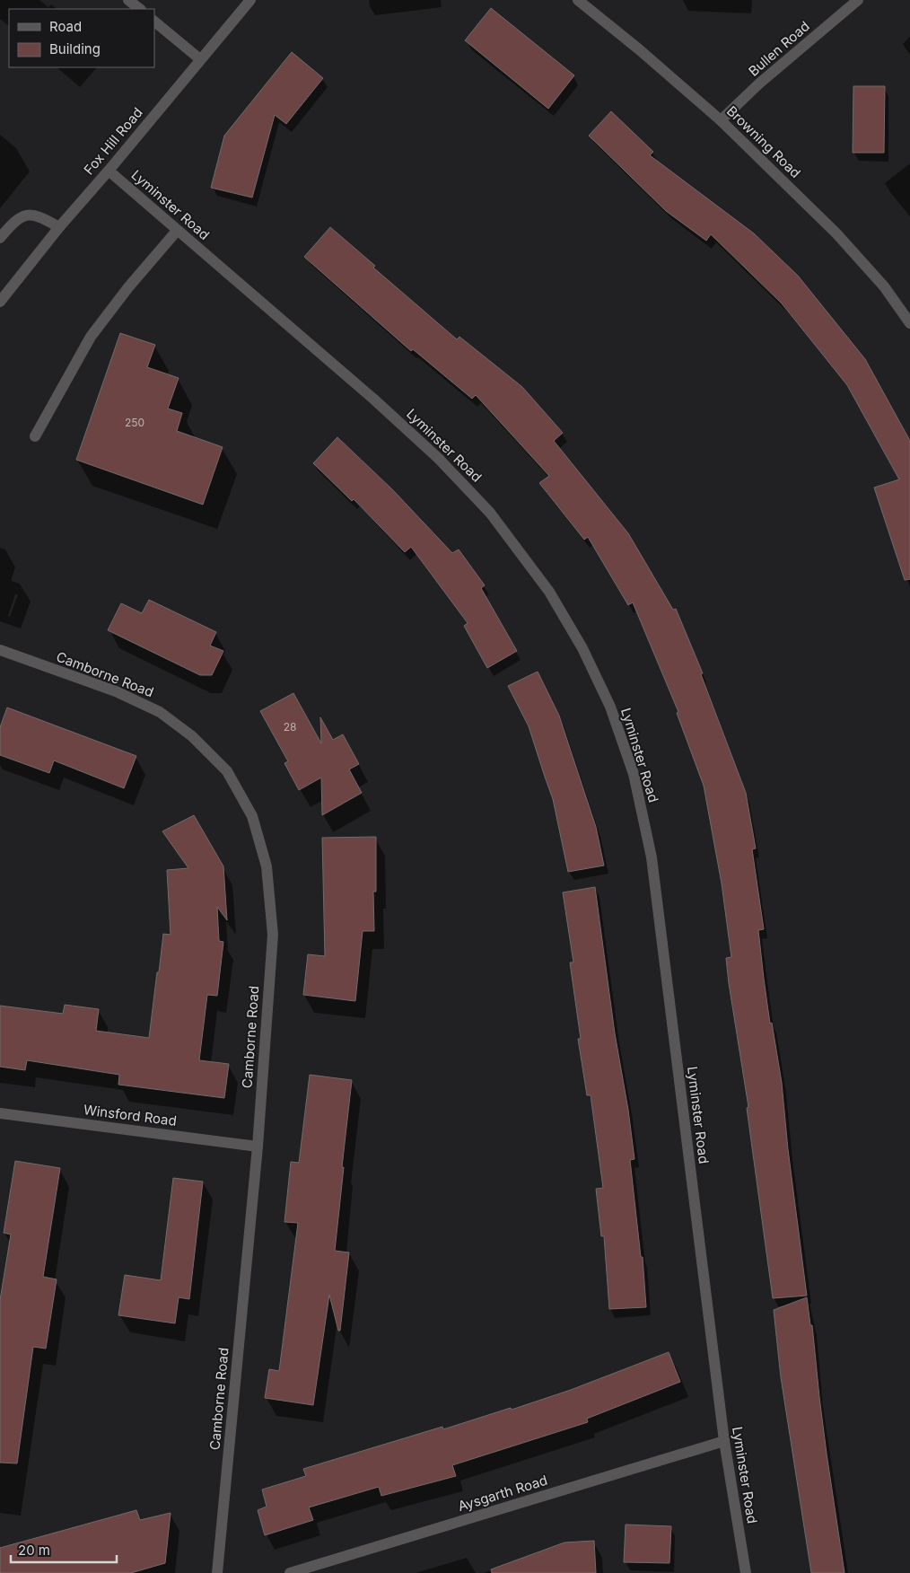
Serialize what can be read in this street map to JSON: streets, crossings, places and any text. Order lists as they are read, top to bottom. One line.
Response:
{"streets":{"street":["Bullen Road","Fox Hill Road","Browning Road","Lyminster Road","Camborne Road","Winsford Road","Aysgarth Road"]},"crossings":[["Bullen Road","Browning Road"],["Fox Hill Road","Lyminster Road"],["Lyminster Road","Aysgarth Road"],["Camborne Road","Winsford Road"]],"house_numbers":["250","28"],"legend":["Road","Building"],"scale_bar":"20 m"}
